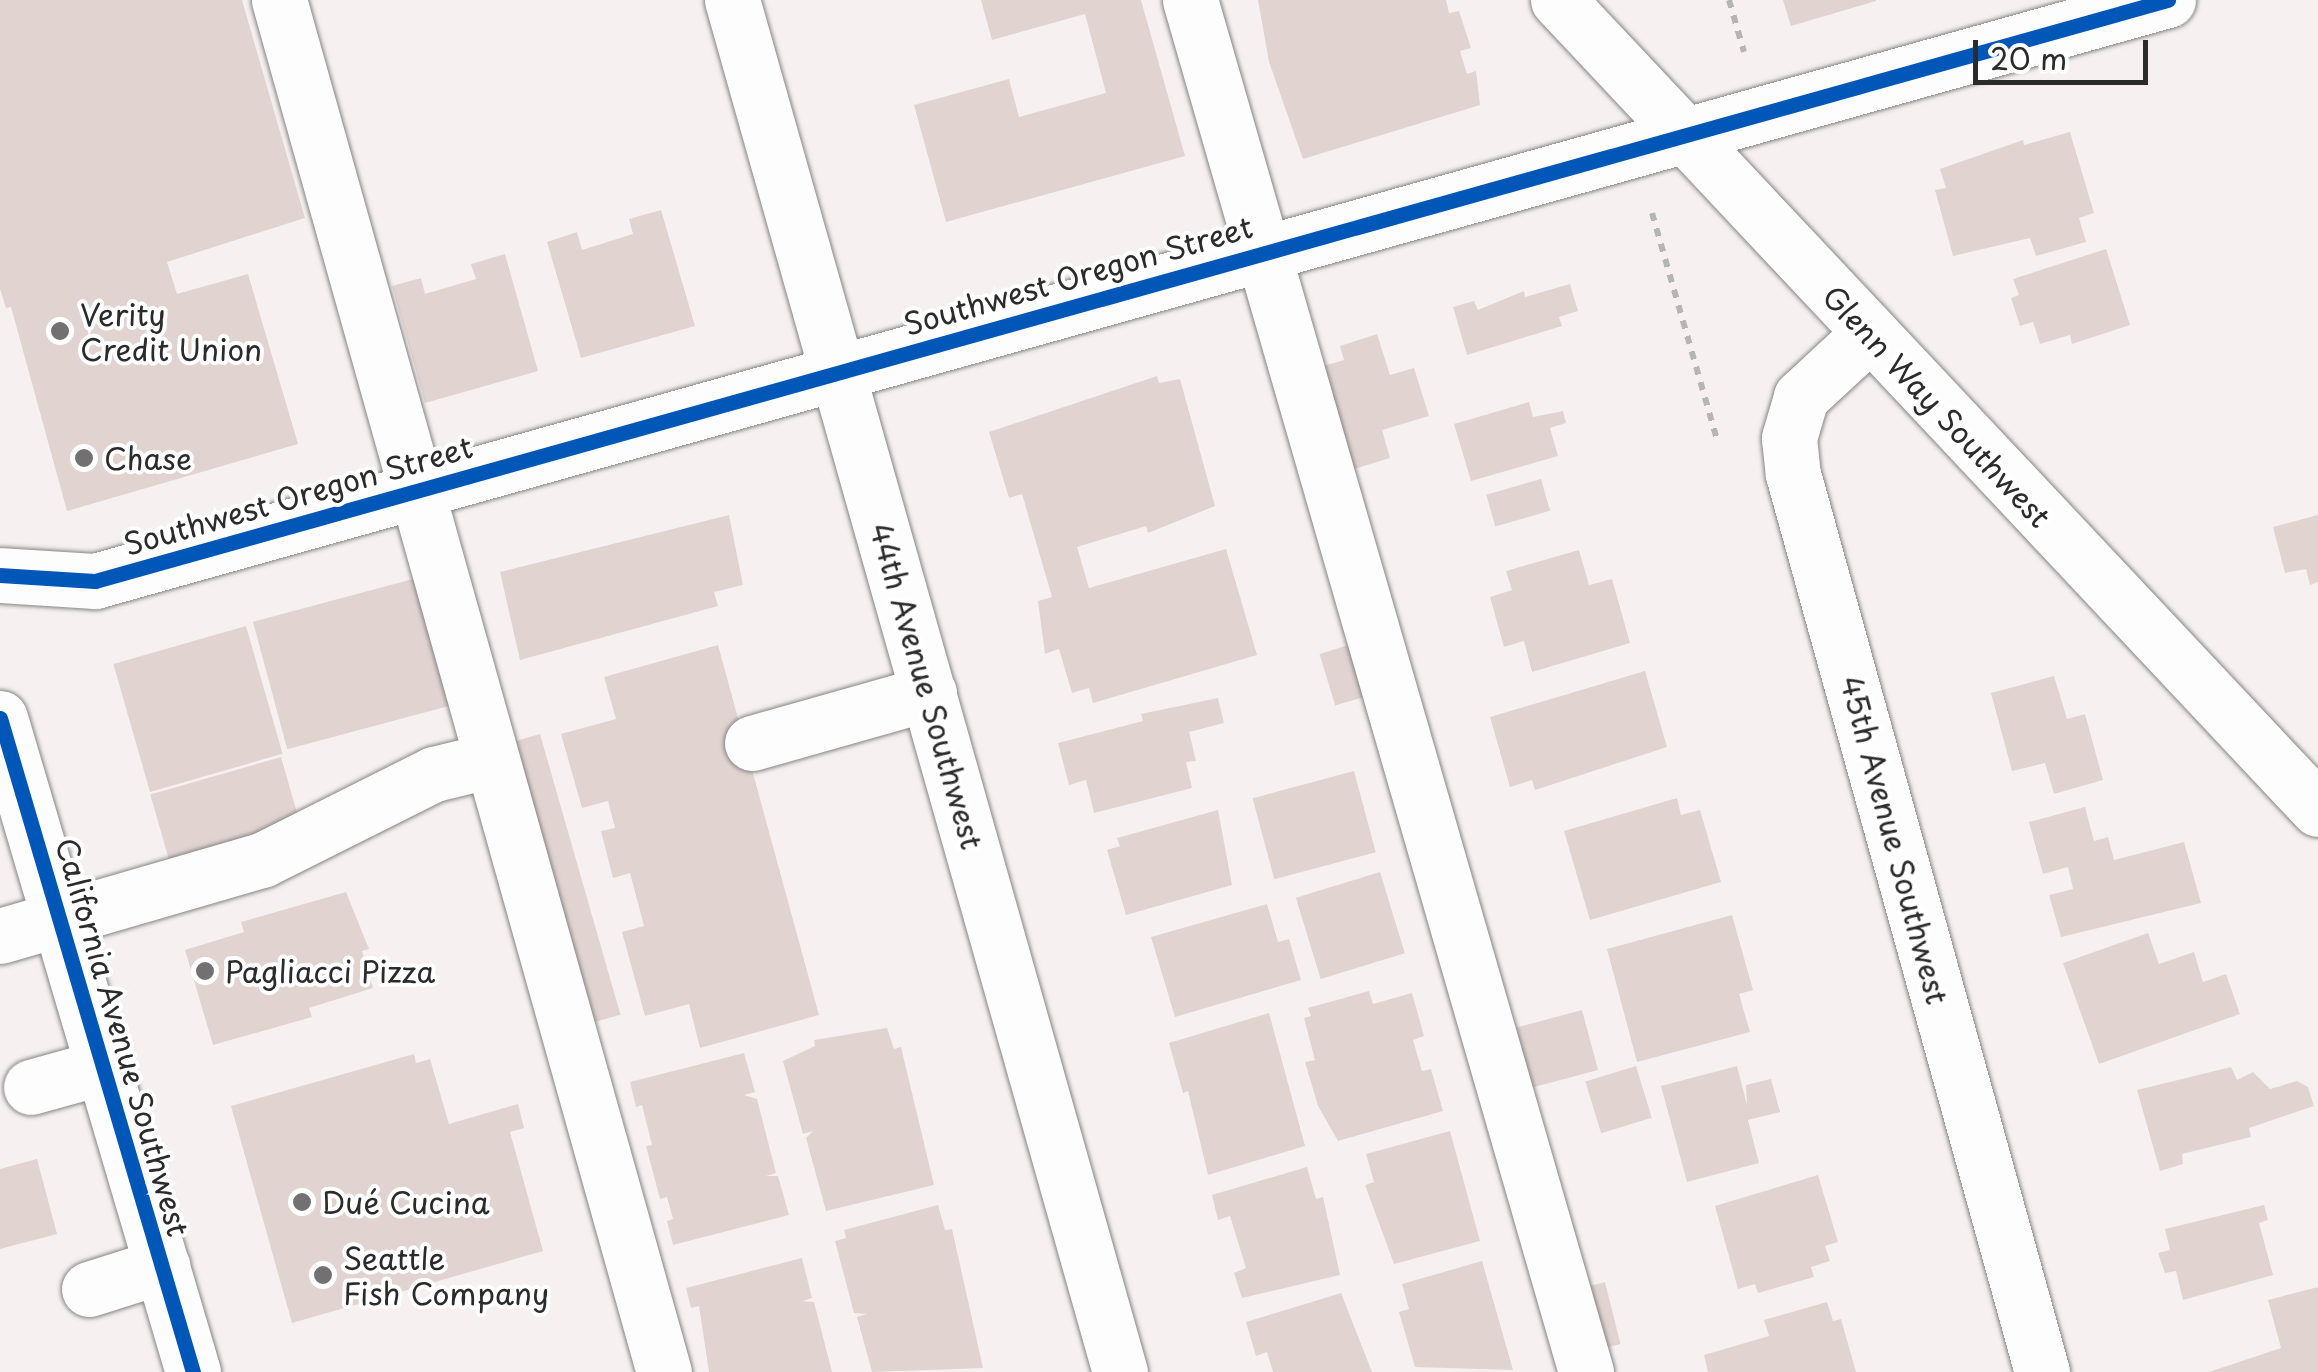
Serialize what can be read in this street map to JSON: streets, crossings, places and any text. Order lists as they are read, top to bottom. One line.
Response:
{"streets":{"street":["Southwest Oregon Street","Glenn Way Southwest","44th Avenue Southwest","45th Avenue Southwest","California Avenue Southwest"]},"crossings":[["Southwest Oregon Street","Glenn Way Southwest"],["Southwest Oregon Street","44th Avenue Southwest"],["Glenn Way Southwest","45th Avenue Southwest"]],"places":["Verity Credit Union","Chase","Pagliacci Pizza","Dué Cucina","Seattle Fish Company"],"scale_bar":"20 m"}
